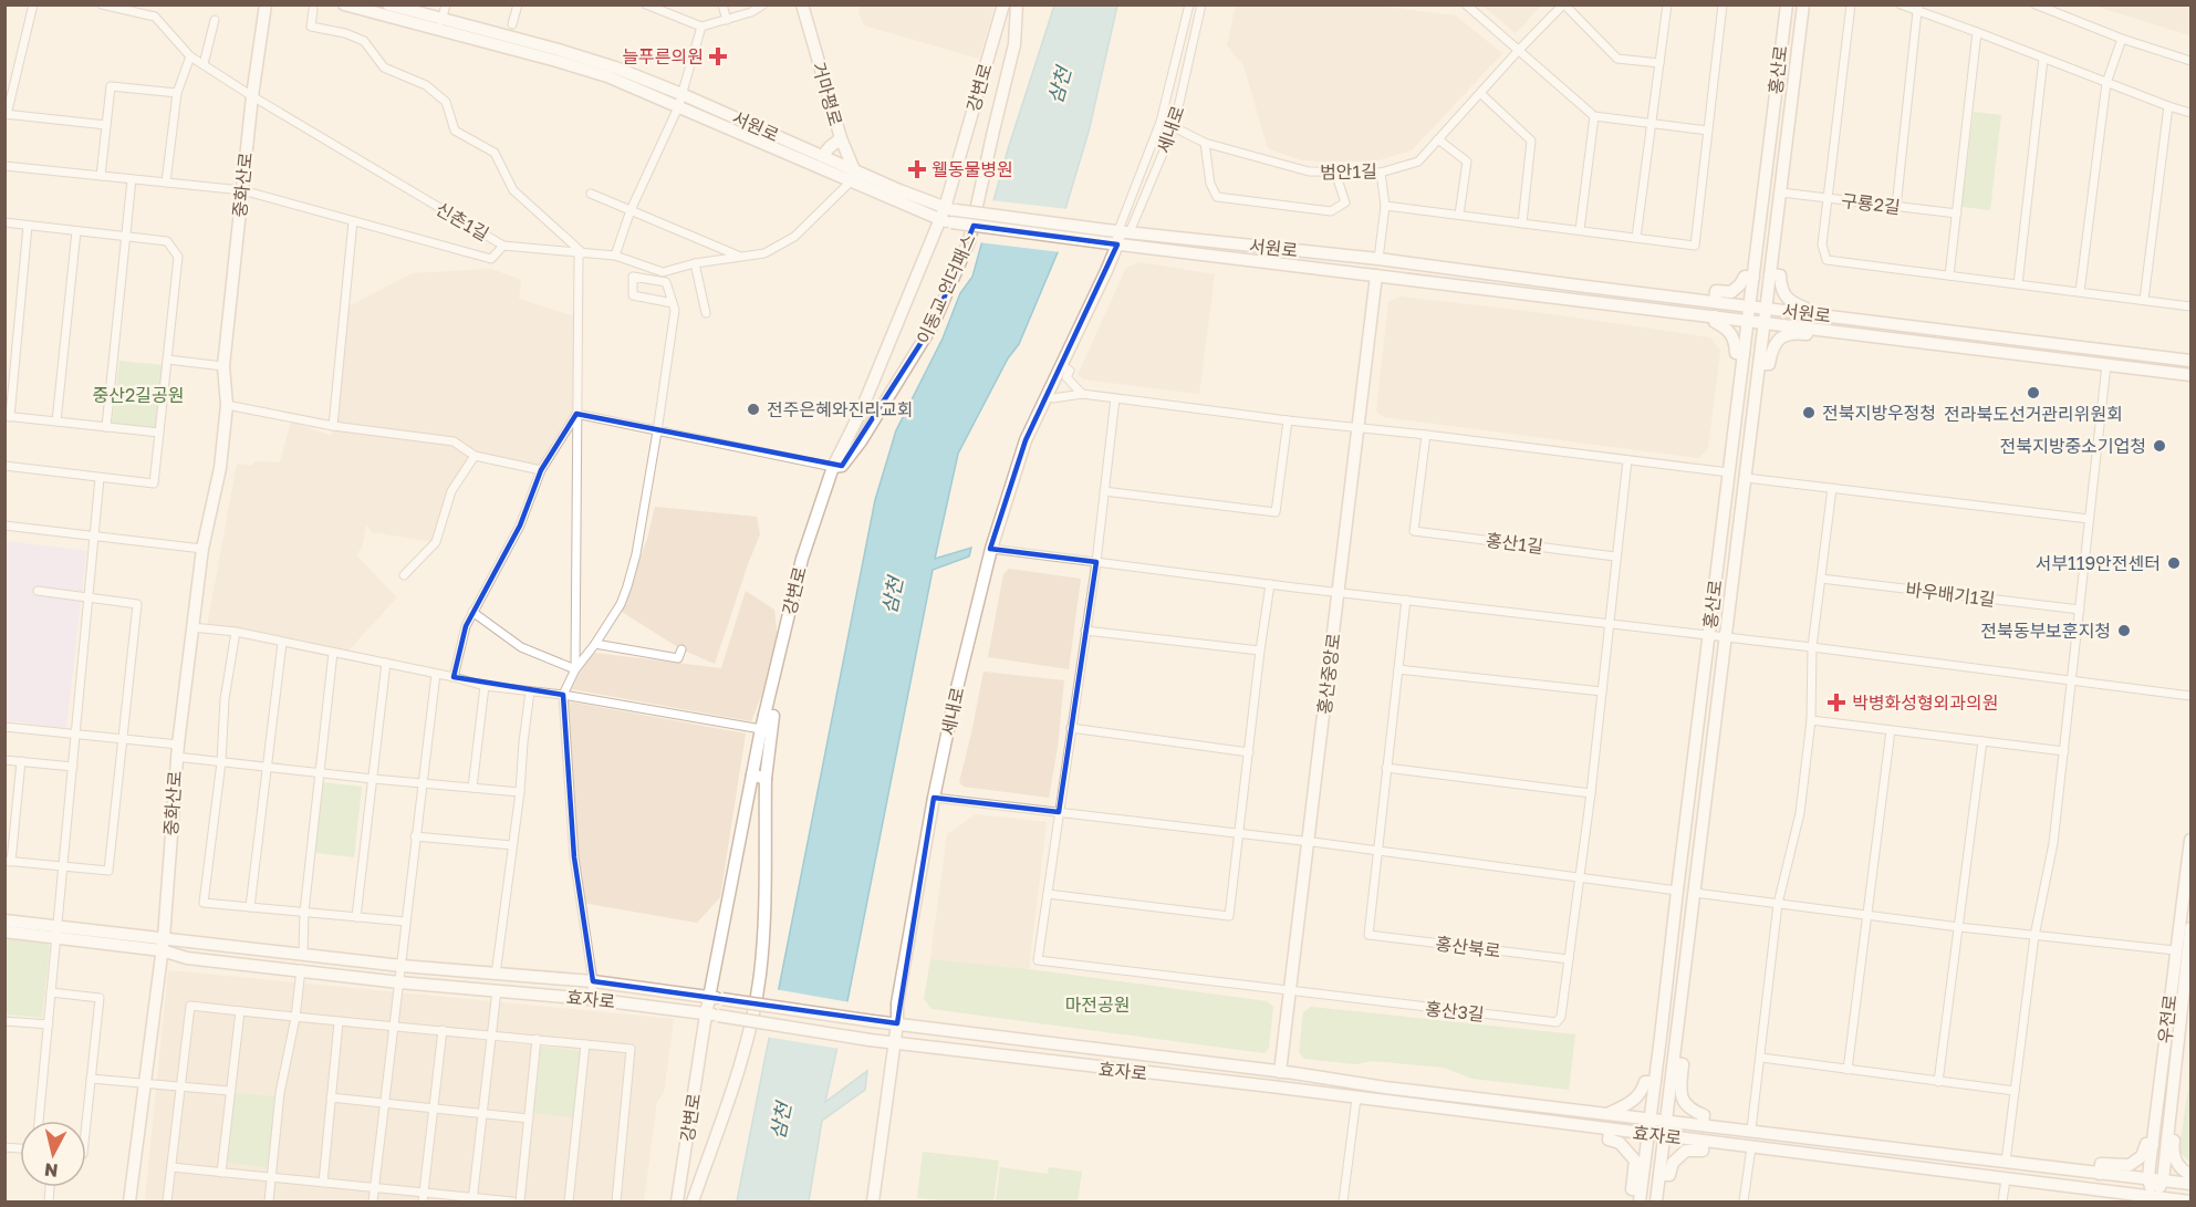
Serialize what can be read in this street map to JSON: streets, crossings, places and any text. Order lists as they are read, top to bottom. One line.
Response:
{"streets":{"street":["홍산로","강변로","거마평로","서원로","세내로","범안1길","중화산로","구룡2길","신촌1길","이동교 언더패스","홍산1길","바우배기1길","홍산중앙로","홍산북로","효자로","홍산3길","우전로"]},"crossings":[["홍산로","서원로"],["홍산로","효자로"],["강변로","서원로"],["강변로","이동교 언더패스"],["강변로","효자로"],["거마평로","서원로"],["거마평로","신촌1길"],["서원로","세내로"],["서원로","신촌1길"],["서원로","홍산중앙로"],["세내로","범안1길"],["세내로","효자로"],["중화산로","신촌1길"],["중화산로","효자로"],["홍산중앙로","효자로"],["홍산중앙로","홍산3길"],["홍산북로","홍산3길"],["효자로","우전로"]],"water":["삼천"],"parks":["중산2길공원","마전공원"],"places":{"health":["늘푸른의원","웰동물병원","박병화성형외과의원"],"other":["전라북도선거관리위원회","전주은혜와진리교회","전북지방우정청","전북지방중소기업청","서부119안전센터","전북동부보훈지청"]},"north":"bottom"}
